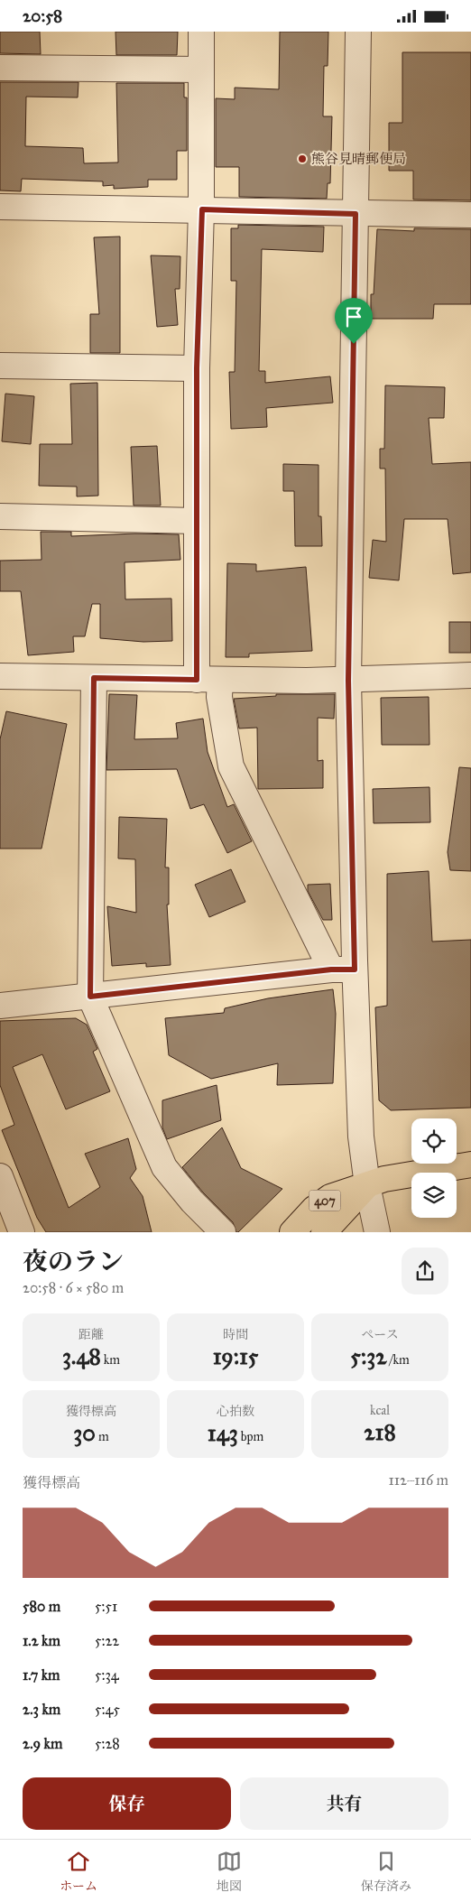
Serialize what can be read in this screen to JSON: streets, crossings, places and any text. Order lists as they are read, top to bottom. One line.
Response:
{"streets":{"highway":["407"]},"places":["熊谷見晴郵便局"],"page":{"status":"20:58","heading":["夜のラン","20:58 · 6 × 580 m"],"stats":[["距離","3.48 km"],["時間","19:15"],["ペース","5:32 /km"],["獲得標高","30 m"],["心拍数","143 bpm"],["kcal","218"]],"chart":["獲得標高","112–116 m"],"list":[{"name":"580 m","note":"5:51"},{"name":"1.2 km","note":"5:22"},{"name":"1.7 km","note":"5:34"},{"name":"2.3 km","note":"5:45"},{"name":"2.9 km","note":"5:28"}],"buttons":["保存","共有"],"tabs":["ホーム","地図","保存済み"]}}
